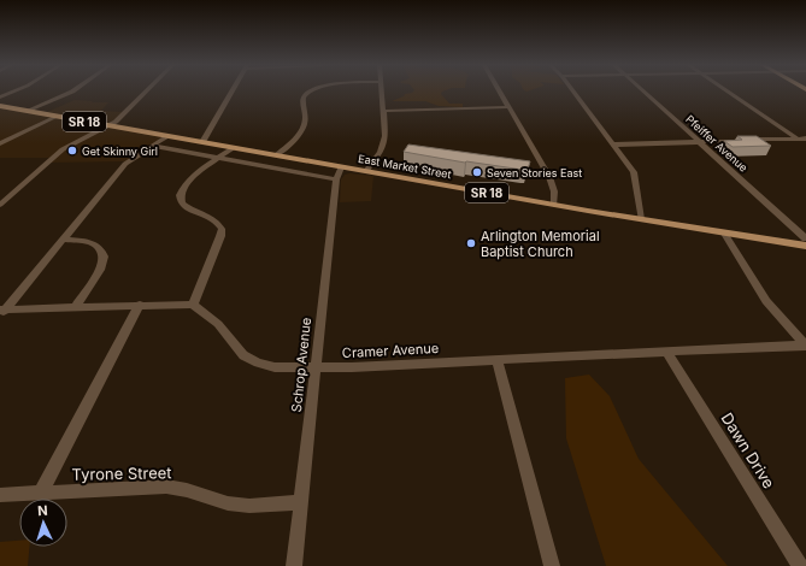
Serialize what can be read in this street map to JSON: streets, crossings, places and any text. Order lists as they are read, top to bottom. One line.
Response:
{"streets":{"main road":["SR 18","East Market Street"],"street":["Pfeiffer Avenue","Cramer Avenue","Schrop Avenue","Dawn Drive","Tyrone Street"]},"crossings":[["East Market Street","Schrop Avenue"],["Cramer Avenue","Schrop Avenue"],["Cramer Avenue","Dawn Drive"],["Schrop Avenue","Tyrone Street"]],"places":["Get Skinny Girl","Seven Stories East","Arlington Memorial Baptist Church"],"north":"top"}
